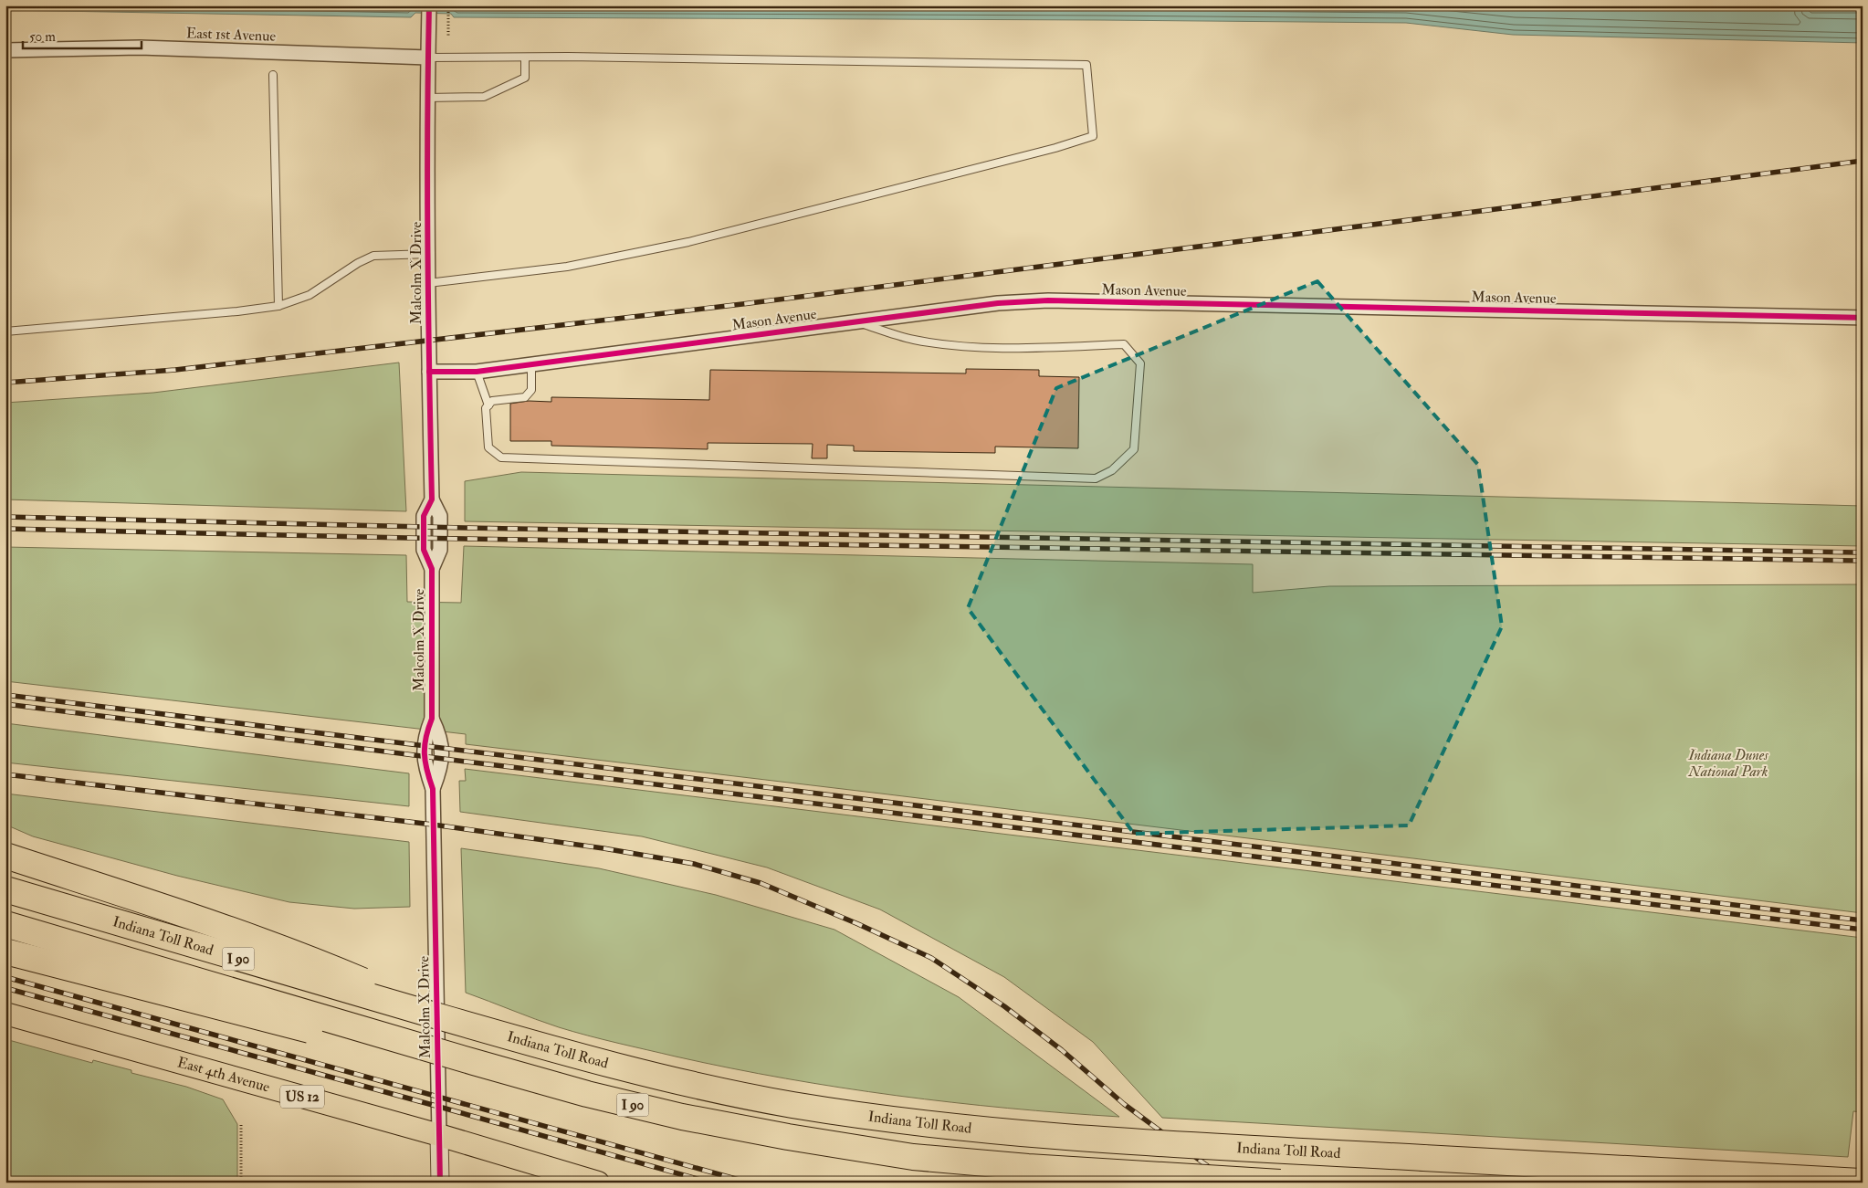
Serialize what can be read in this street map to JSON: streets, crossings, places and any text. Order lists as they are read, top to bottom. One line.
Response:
{"streets":{"highway":["Indiana Toll Road","I 90"],"main road":["East 4th Avenue","US 12"],"street":["East 1st Avenue","Malcolm X Drive","Mason Avenue"]},"crossings":[["East 1st Avenue","Malcolm X Drive"],["Malcolm X Drive","Mason Avenue"],["Malcolm X Drive","East 4th Avenue"]],"parks":["Indiana Dunes National Park"],"scale_bar":"50 m"}
